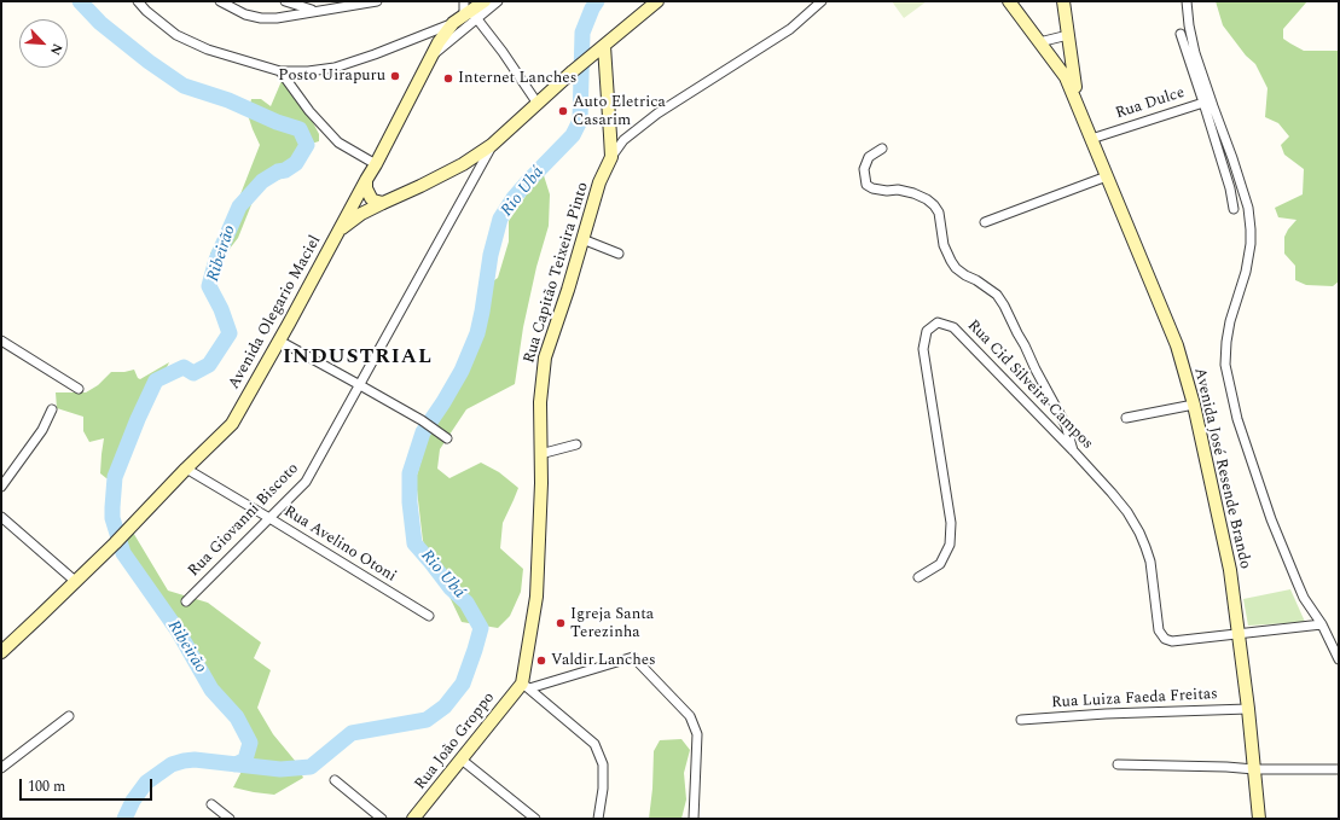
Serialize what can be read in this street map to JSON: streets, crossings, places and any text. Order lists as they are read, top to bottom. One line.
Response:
{"streets":{"main road":["Rua Capitão Teixeira Pinto","Avenida Olegario Maciel","Avenida José Resende Brando","Rua João Groppo"],"street":["Rua Dulce","Rua Cid Silveira Campos","Rua Giovanni Biscoto","Rua Avelino Otoni","Rua Luiza Faeda Freitas"]},"crossings":[["Rua Dulce","Avenida José Resende Brando"],["Rua Capitão Teixeira Pinto","Rua João Groppo"],["Avenida Olegario Maciel","Rua Avelino Otoni"],["Rua Cid Silveira Campos","Avenida José Resende Brando"],["Avenida José Resende Brando","Rua Luiza Faeda Freitas"],["Rua Giovanni Biscoto","Rua Avelino Otoni"]],"districts":["INDUSTRIAL"],"water":["Rio Ubá","Ribeirão"],"places":["Posto Uirapuru","Internet Lanches","Auto Eletrica Casarim","Igreja Santa Terezinha","Valdir Lanches"],"scale_bar":"100 m","north":"bottom right"}
